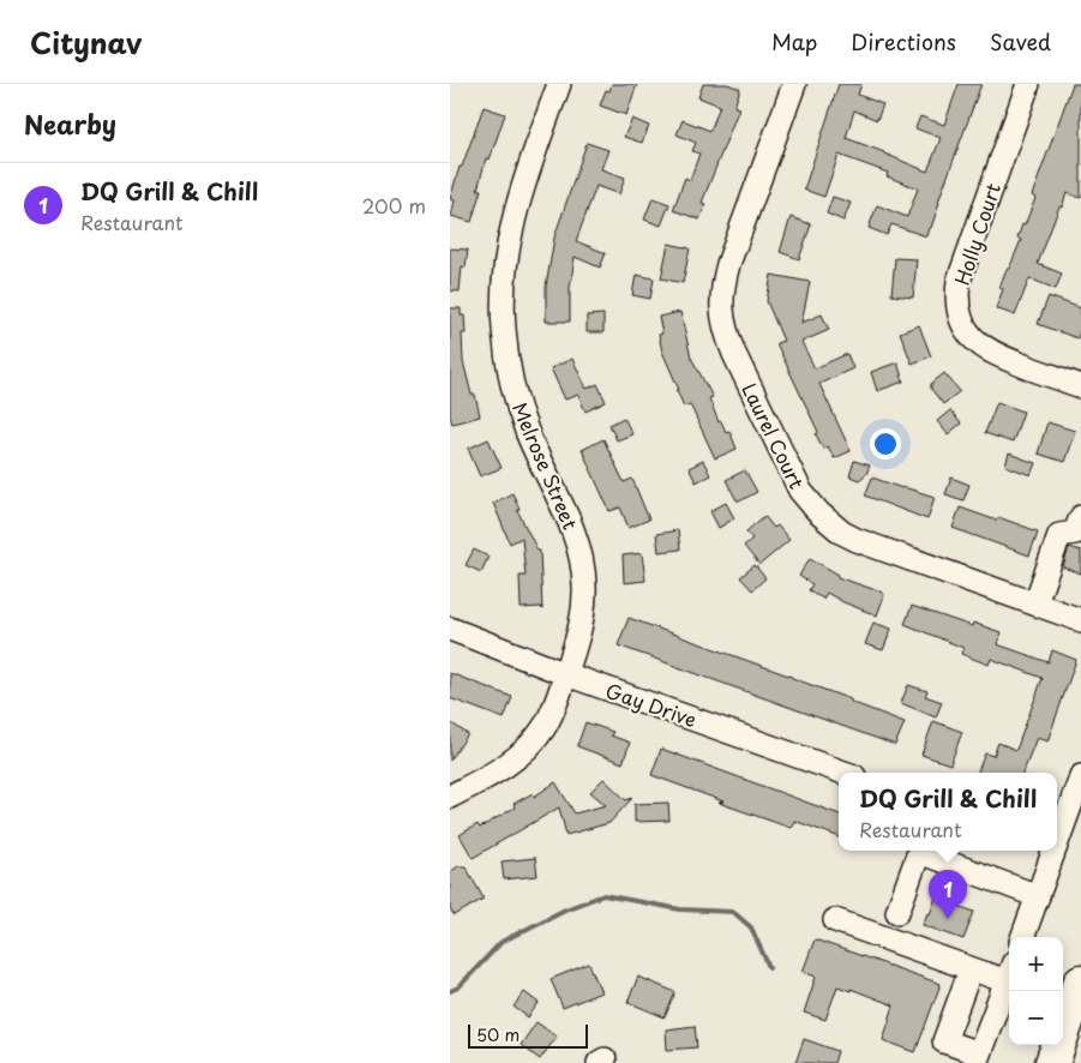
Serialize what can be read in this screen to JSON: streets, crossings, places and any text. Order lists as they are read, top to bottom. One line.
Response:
{"streets":{"street":["Holly Court","Laurel Court","Melrose Street","Gay Drive"]},"crossings":[["Melrose Street","Gay Drive"]],"scale_bar":"50 m","page":{"header":"Citynav","nav":["Map","Directions","Saved"],"heading":"Nearby","list":[{"mark":"1","name":"DQ Grill & Chill","note":"Restaurant","value":"200 m"}],"popup":["DQ Grill & Chill","Restaurant"],"pins":"1","map_buttons":["+","−"],"scale":"50 m"}}
